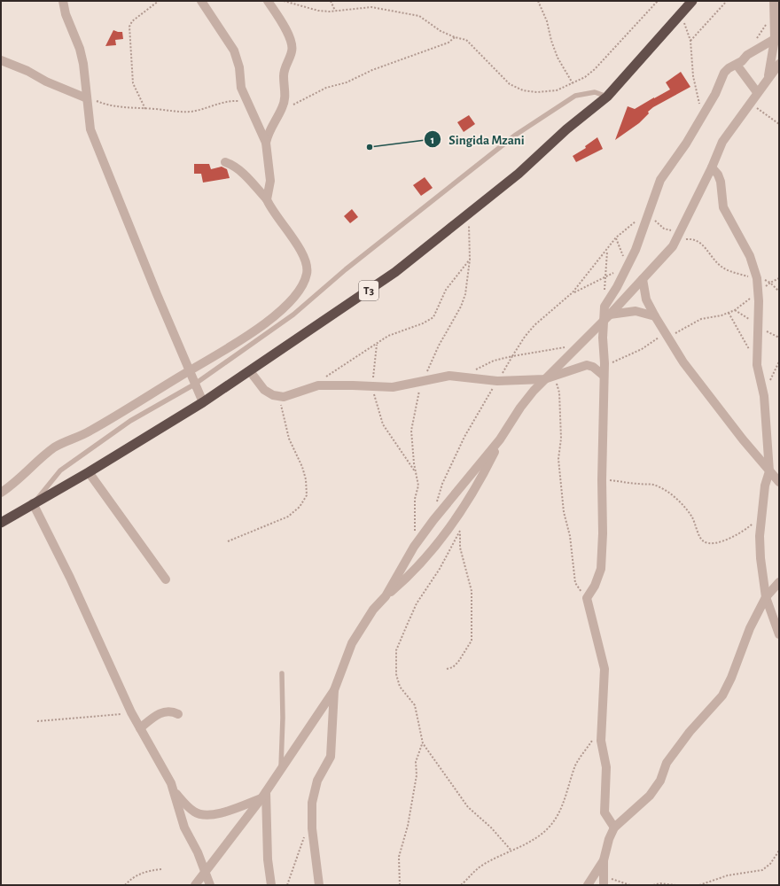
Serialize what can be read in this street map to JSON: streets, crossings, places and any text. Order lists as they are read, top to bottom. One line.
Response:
{"streets":{"highway":["T3"]},"places":["Singida Mzani"]}
